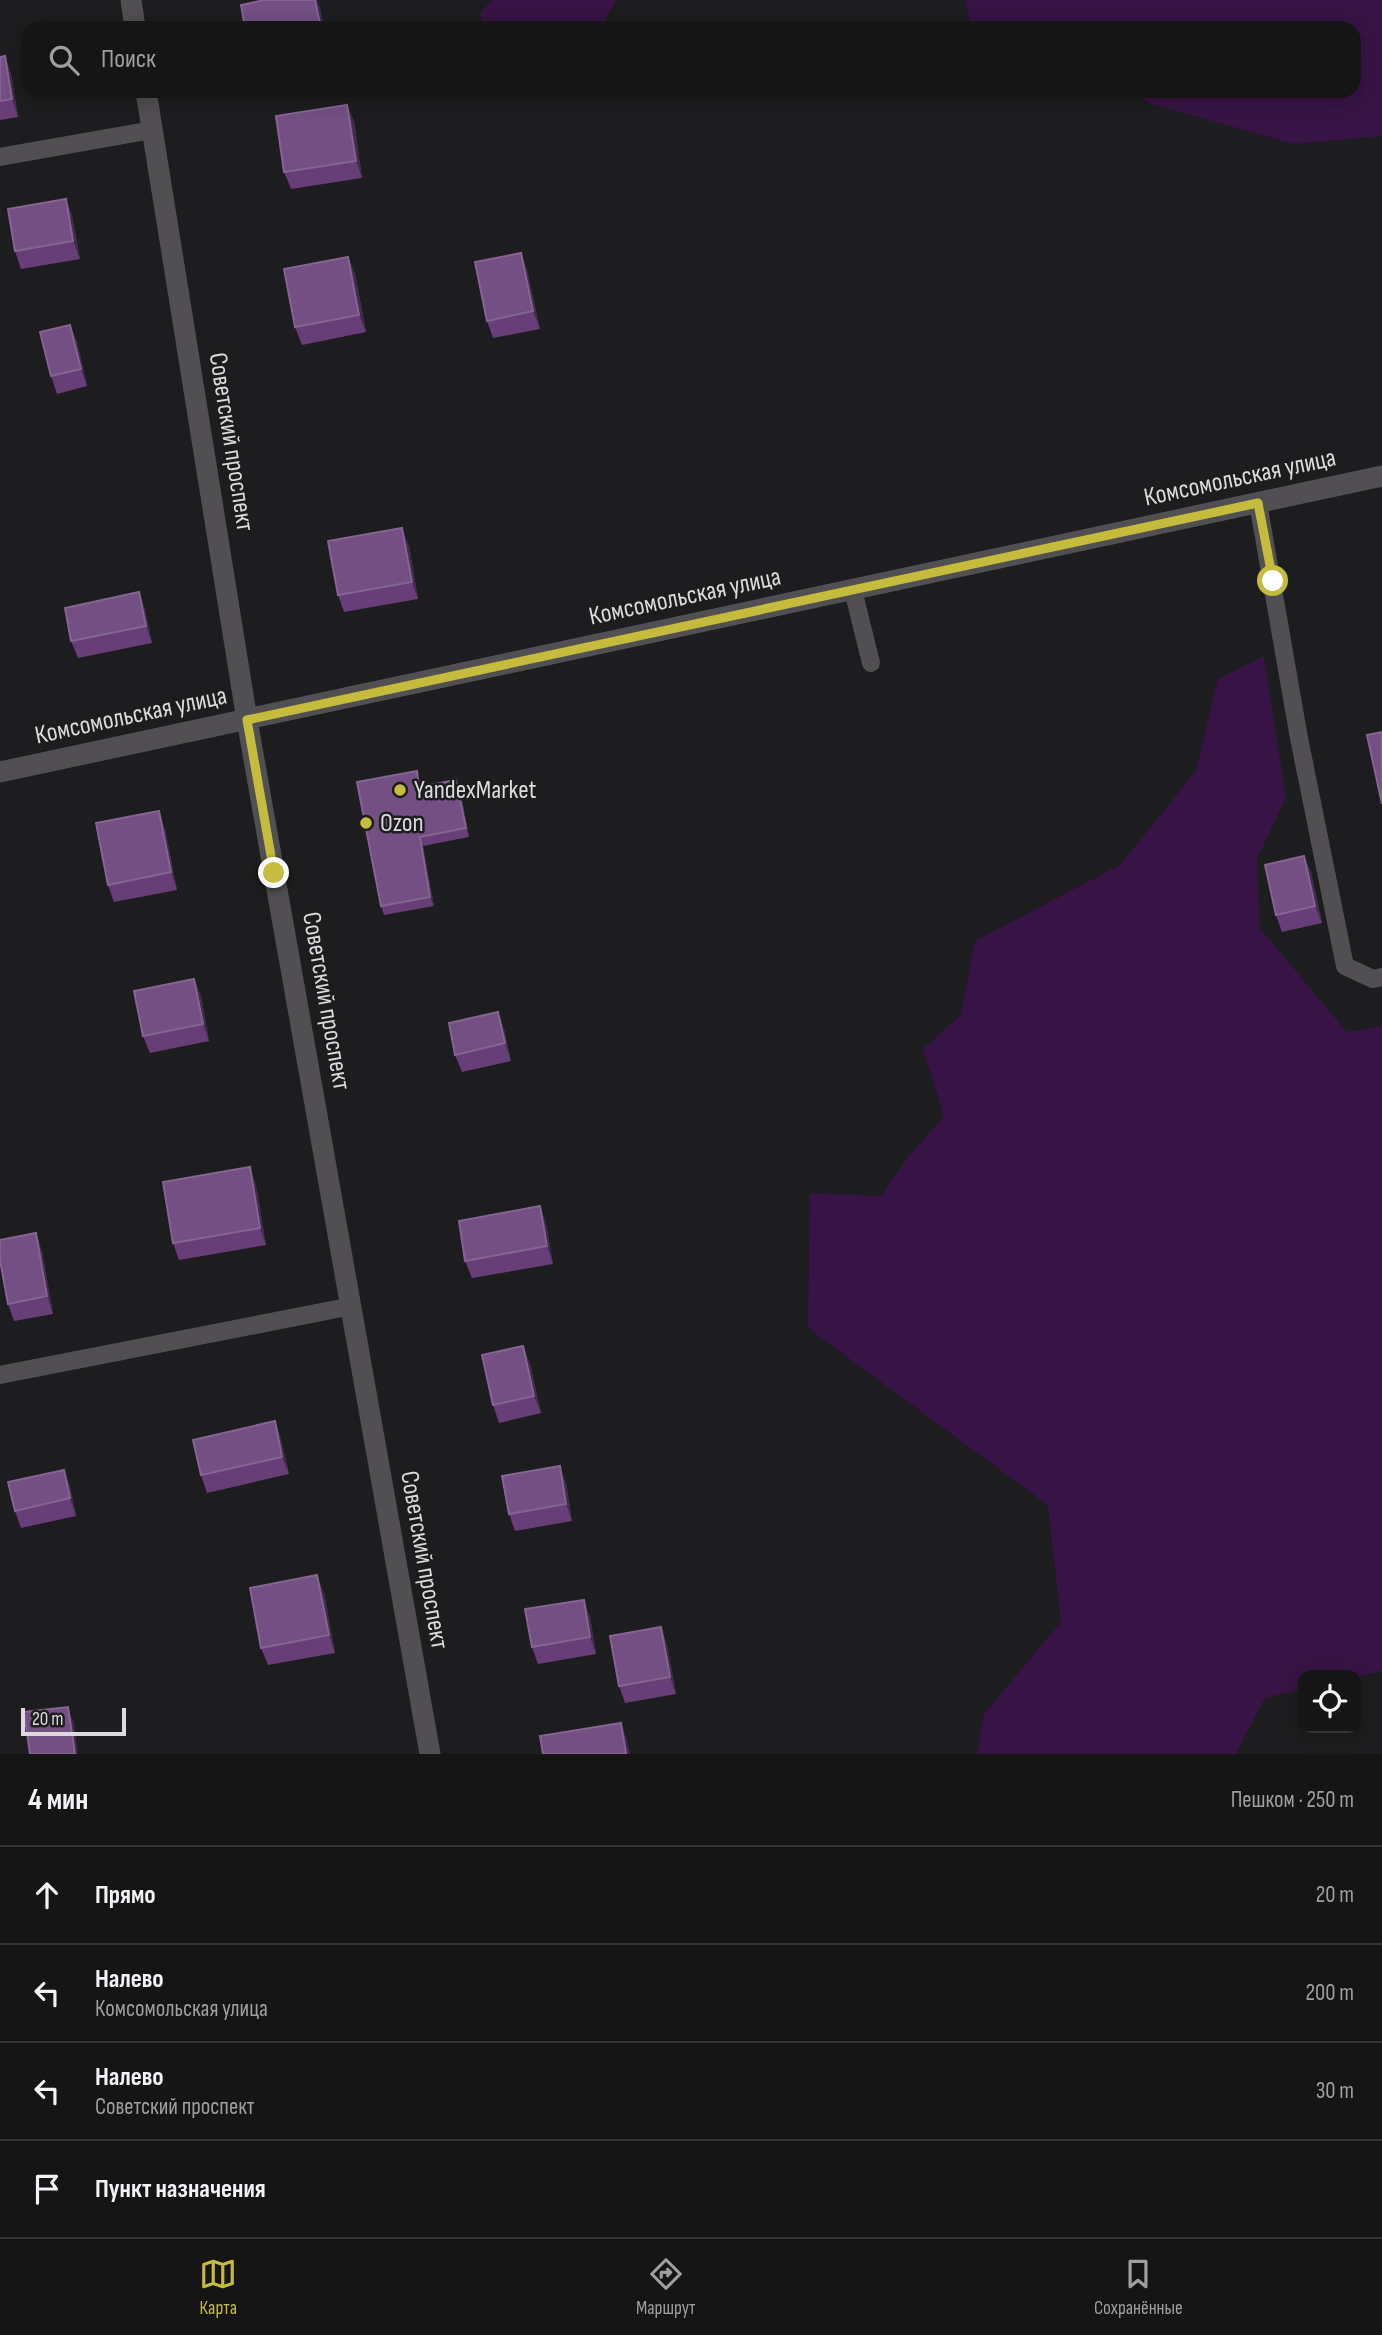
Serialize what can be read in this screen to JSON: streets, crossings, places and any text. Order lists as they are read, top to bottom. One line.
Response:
{"streets":{"street":["Советский проспект","Комсомольская улица"]},"crossings":[["Советский проспект","Комсомольская улица"]],"places":["YandexMarket","Ozon"],"scale_bar":"20 m","page":{"search":"Поиск","scale":"20 m","heading":["4 мин","Пешком · 250 m"],"list":[["Прямо","20 m"],["Налево","Комсомольская улица","200 m"],["Налево","Советский проспект","30 m"],"Пункт назначения"],"nav":["Карта","Маршрут","Сохранённые"]}}
